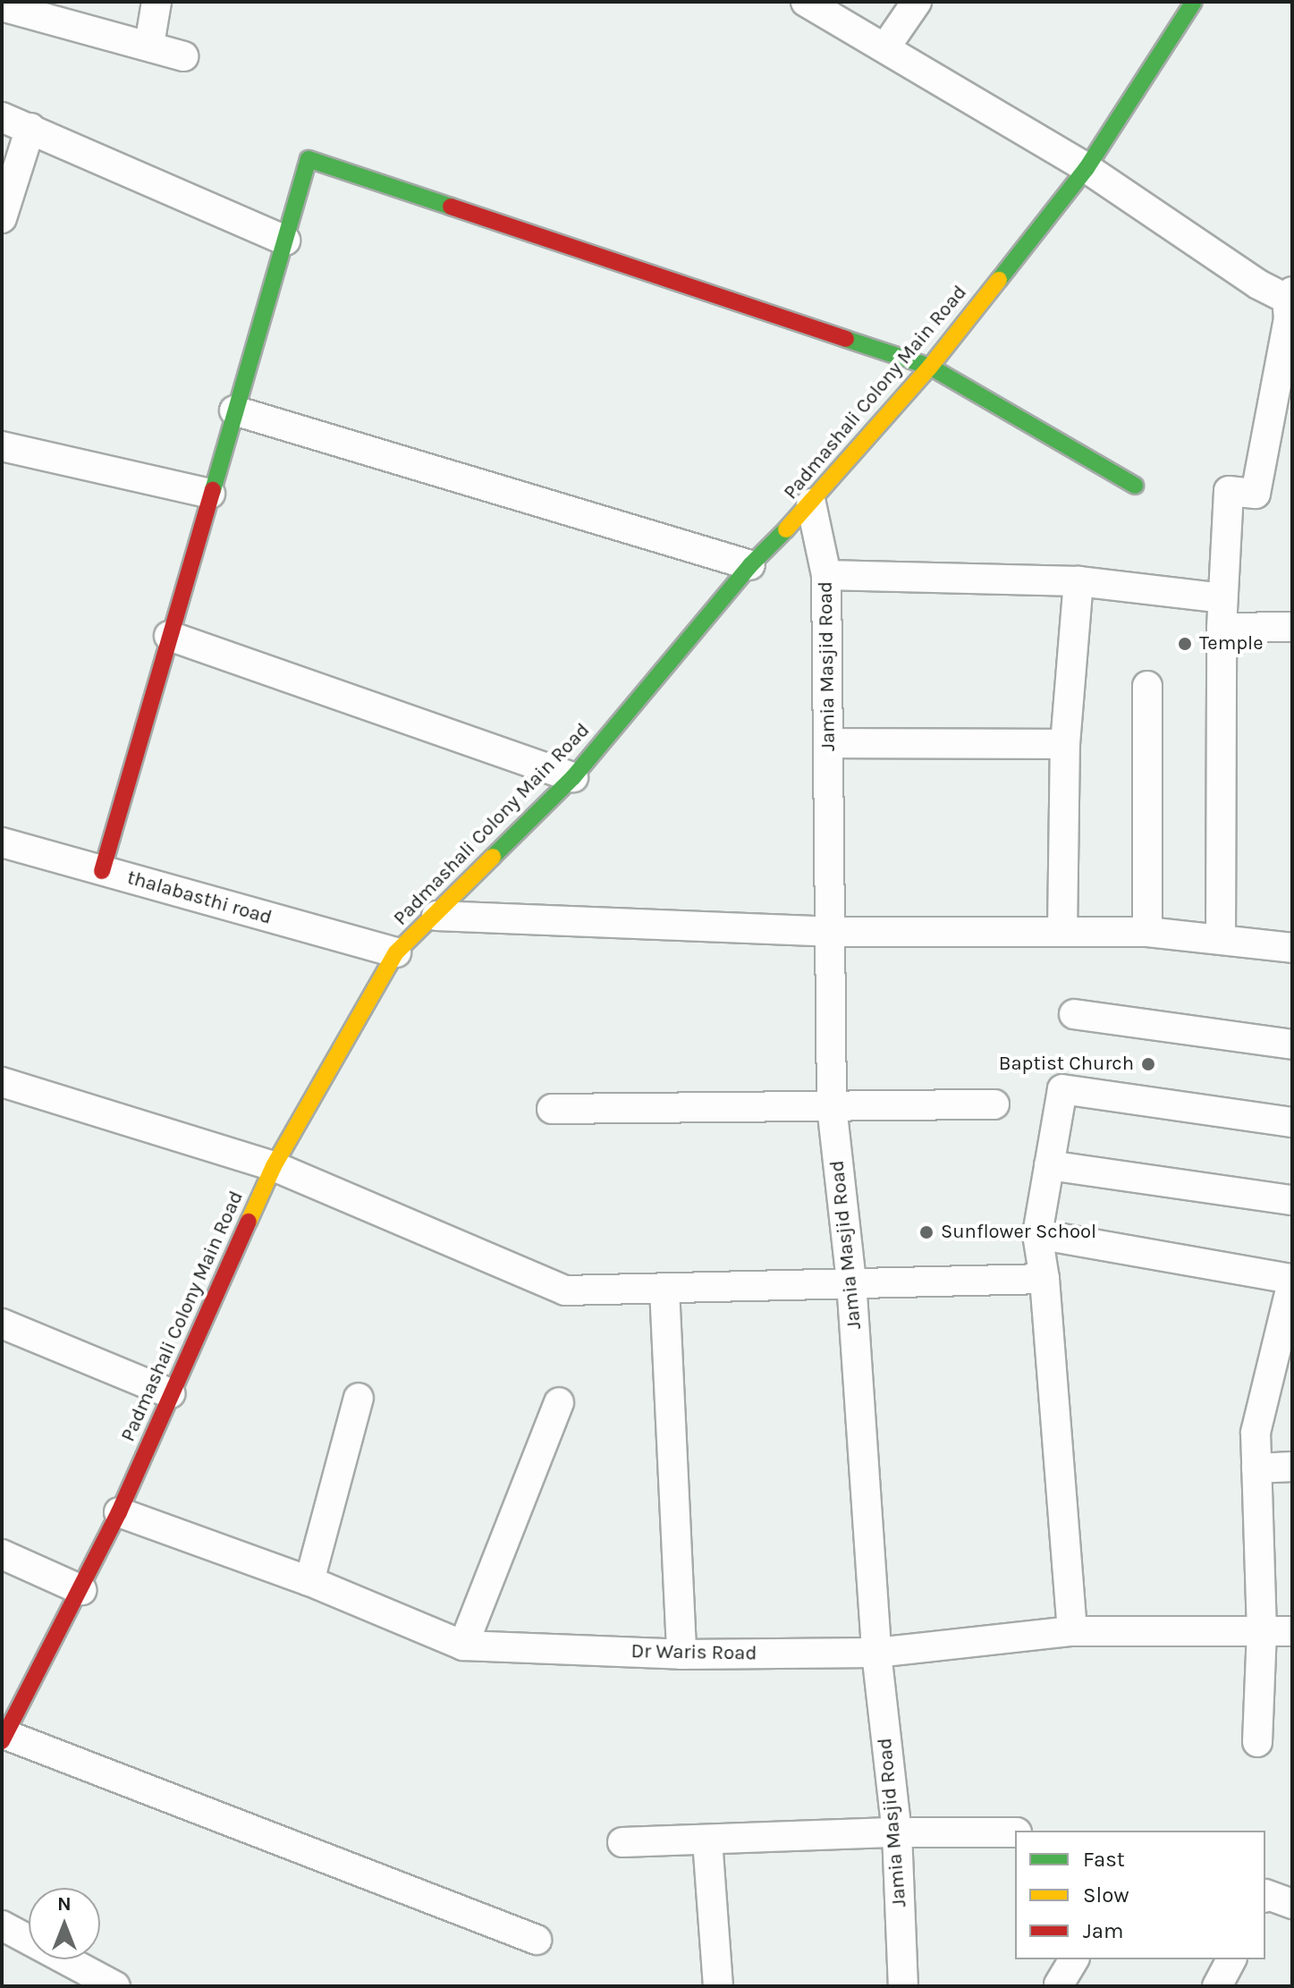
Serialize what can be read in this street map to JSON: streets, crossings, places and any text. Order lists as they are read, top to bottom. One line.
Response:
{"streets":{"street":["Padmashali Colony Main Road","Jamia Masjid Road","thalabasthi road","Dr Waris Road"]},"crossings":[["Padmashali Colony Main Road","Jamia Masjid Road"],["Padmashali Colony Main Road","thalabasthi road"],["Padmashali Colony Main Road","Dr Waris Road"],["Jamia Masjid Road","Dr Waris Road"]],"places":["Temple","Baptist Church","Sunflower School"],"legend":["Fast","Slow","Jam"],"north":"top"}
